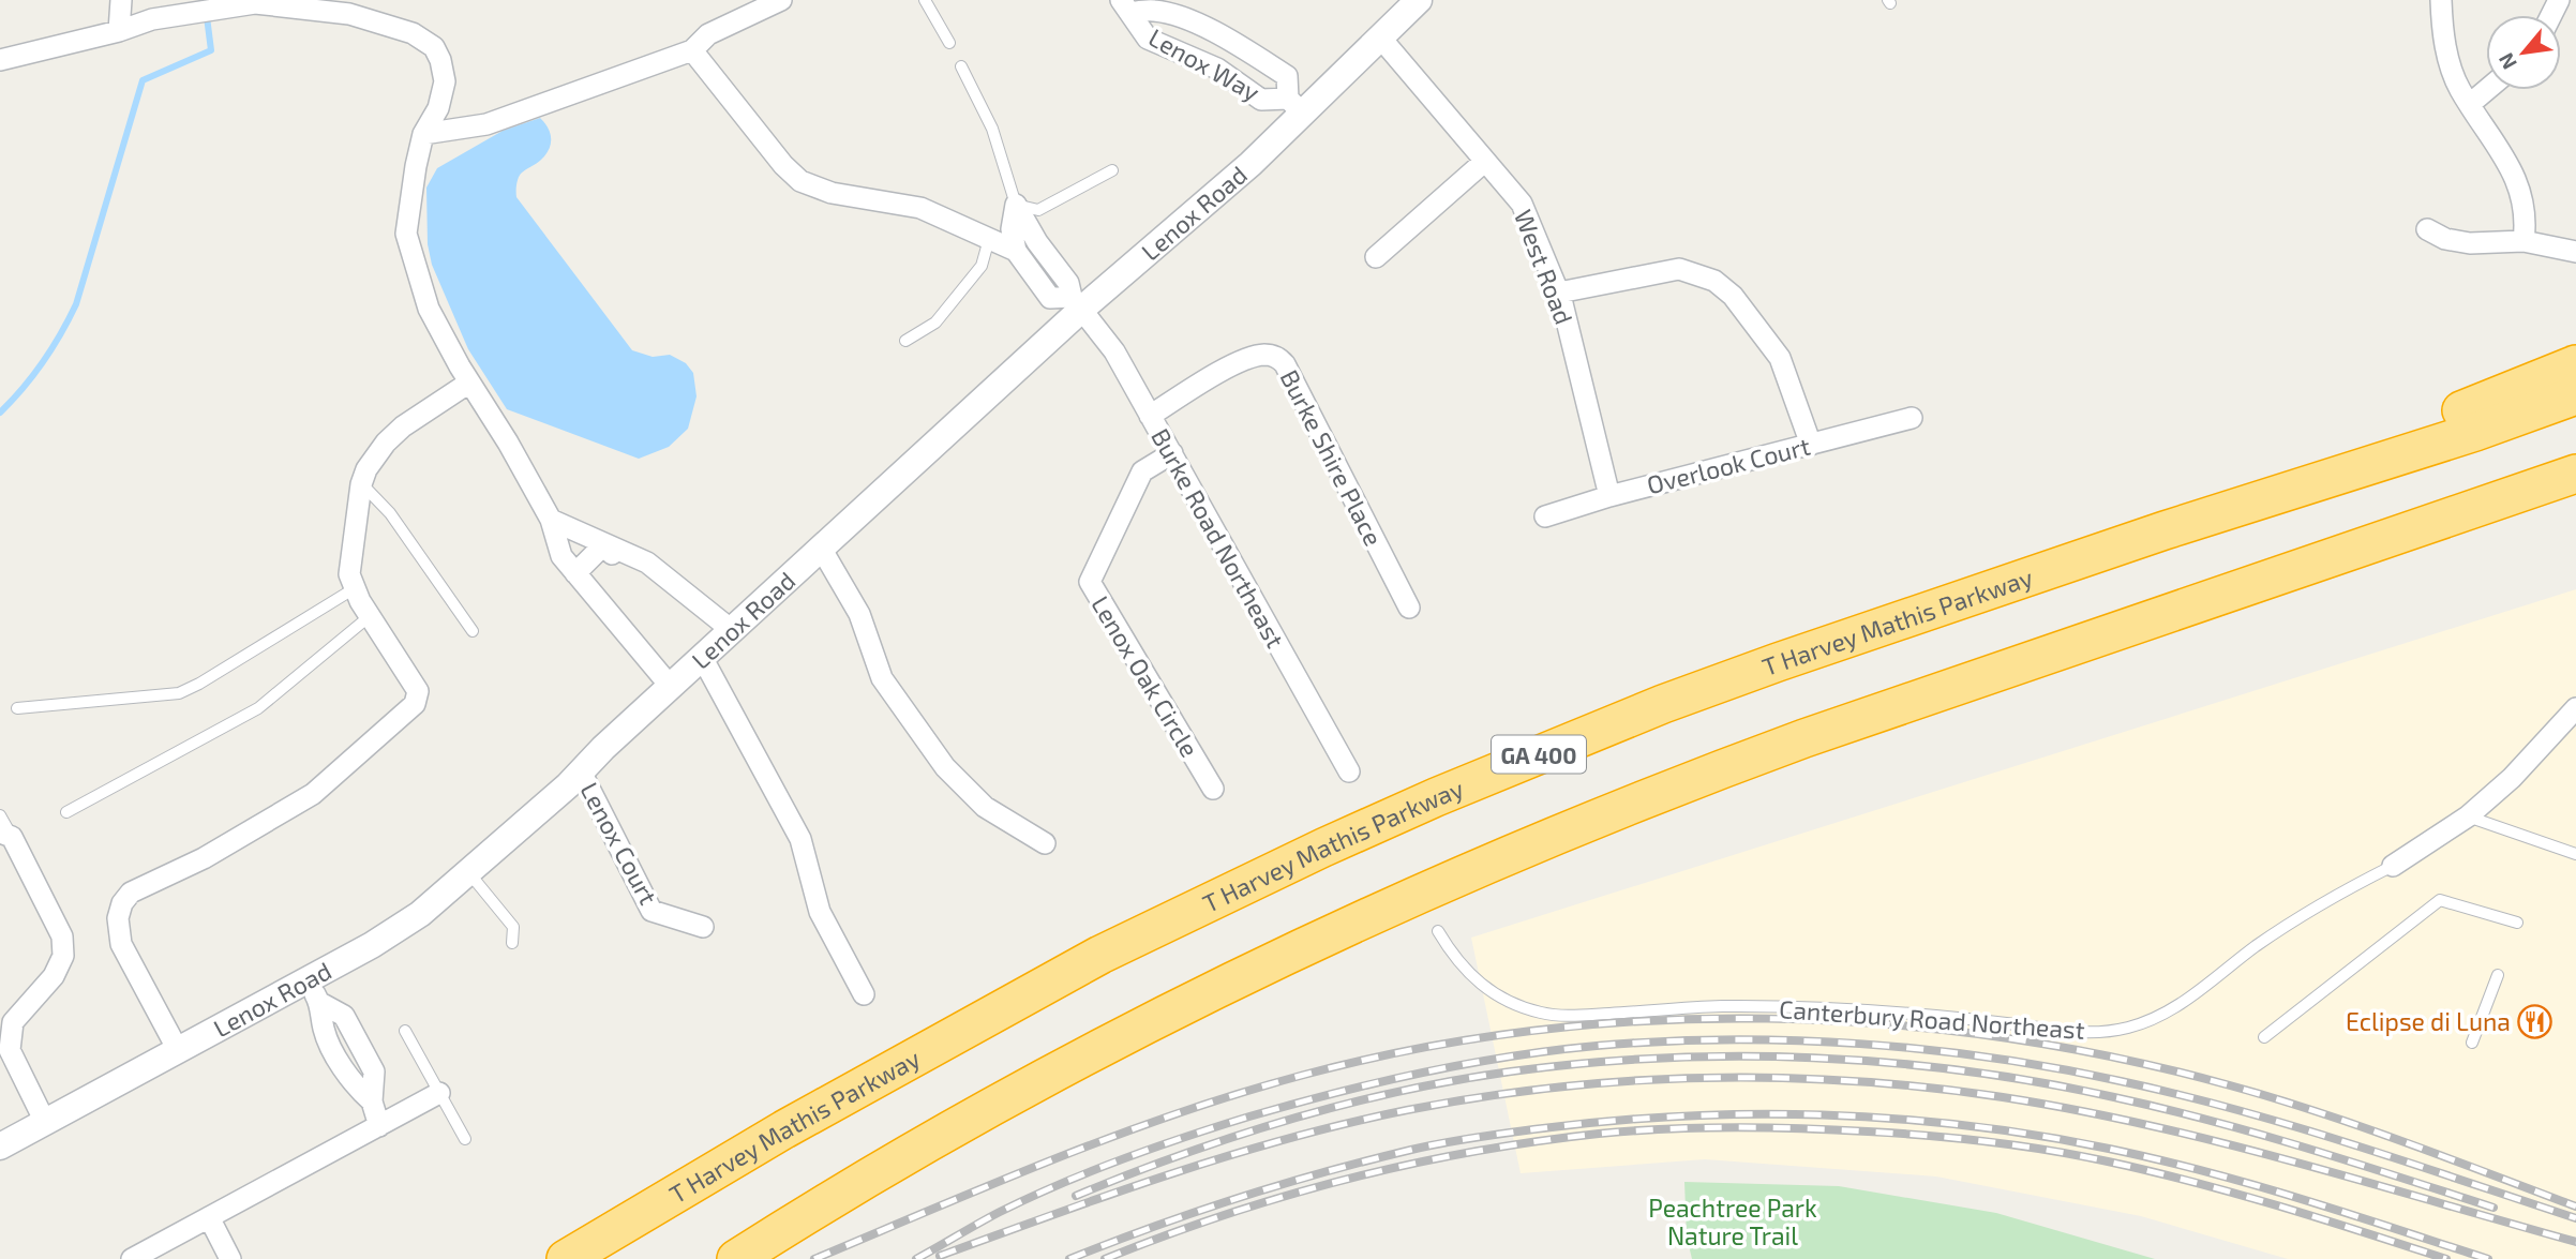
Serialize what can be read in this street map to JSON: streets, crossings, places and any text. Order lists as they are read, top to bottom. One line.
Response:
{"streets":{"highway":["T Harvey Mathis Parkway","GA 400"],"street":["Lenox Way","Lenox Road","West Road","Burke Shire Place","Overlook Court","Burke Road Northeast","Lenox Oak Circle","Lenox Court","Canterbury Road Northeast"]},"crossings":[["Lenox Way","Lenox Road"],["Lenox Road","West Road"],["Lenox Road","Burke Road Northeast"],["Lenox Road","Lenox Court"],["West Road","Overlook Court"],["Burke Shire Place","Burke Road Northeast"],["Burke Road Northeast","Lenox Oak Circle"]],"parks":["Peachtree Park Nature Trail"],"places":{"restaurant":["Eclipse di Luna"]},"north":"bottom left"}
